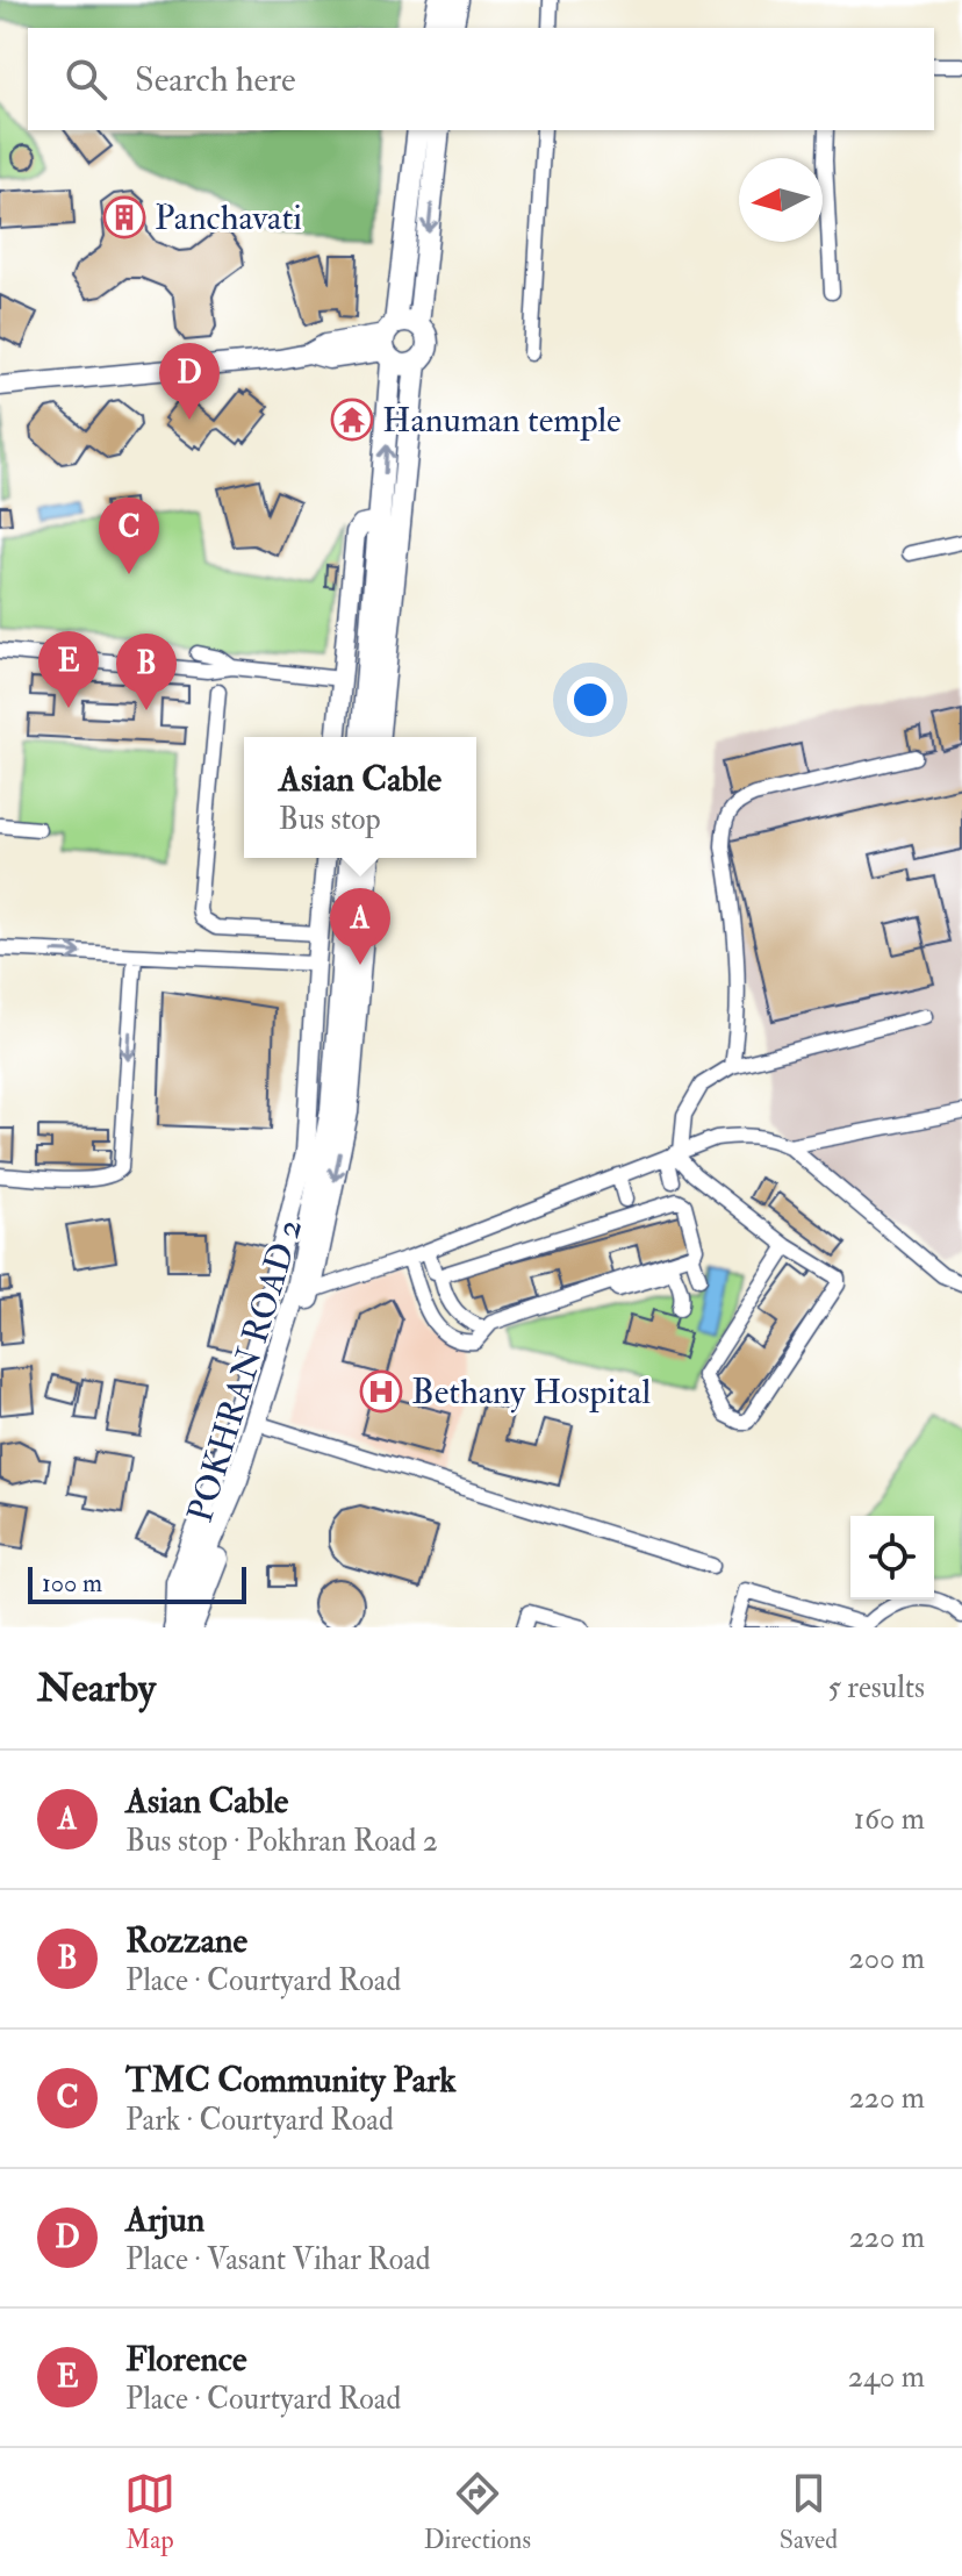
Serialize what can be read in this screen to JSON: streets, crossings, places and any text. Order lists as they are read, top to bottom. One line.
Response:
{"streets":{"main road":["POKHRAN ROAD 2"]},"places":{"building":["Panchavati"],"temple":["Hanuman temple"],"hospital":["Bethany Hospital"]},"scale_bar":"100 m","north":"left","page":{"search":"Search here","pins":["D","C","E","B","A"],"popup":["Asian Cable","Bus stop"],"scale":"100 m","heading":["Nearby","5 results"],"list":[{"mark":"A","name":"Asian Cable","note":"Bus stop · Pokhran Road 2","value":"160 m"},{"mark":"B","name":"Rozzane","note":"Place · Courtyard Road","value":"200 m"},{"mark":"C","name":"TMC Community Park","note":"Park · Courtyard Road","value":"220 m"},{"mark":"D","name":"Arjun","note":"Place · Vasant Vihar Road","value":"220 m"},{"mark":"E","name":"Florence","note":"Place · Courtyard Road","value":"240 m"}],"nav":["Map","Directions","Saved"]}}
